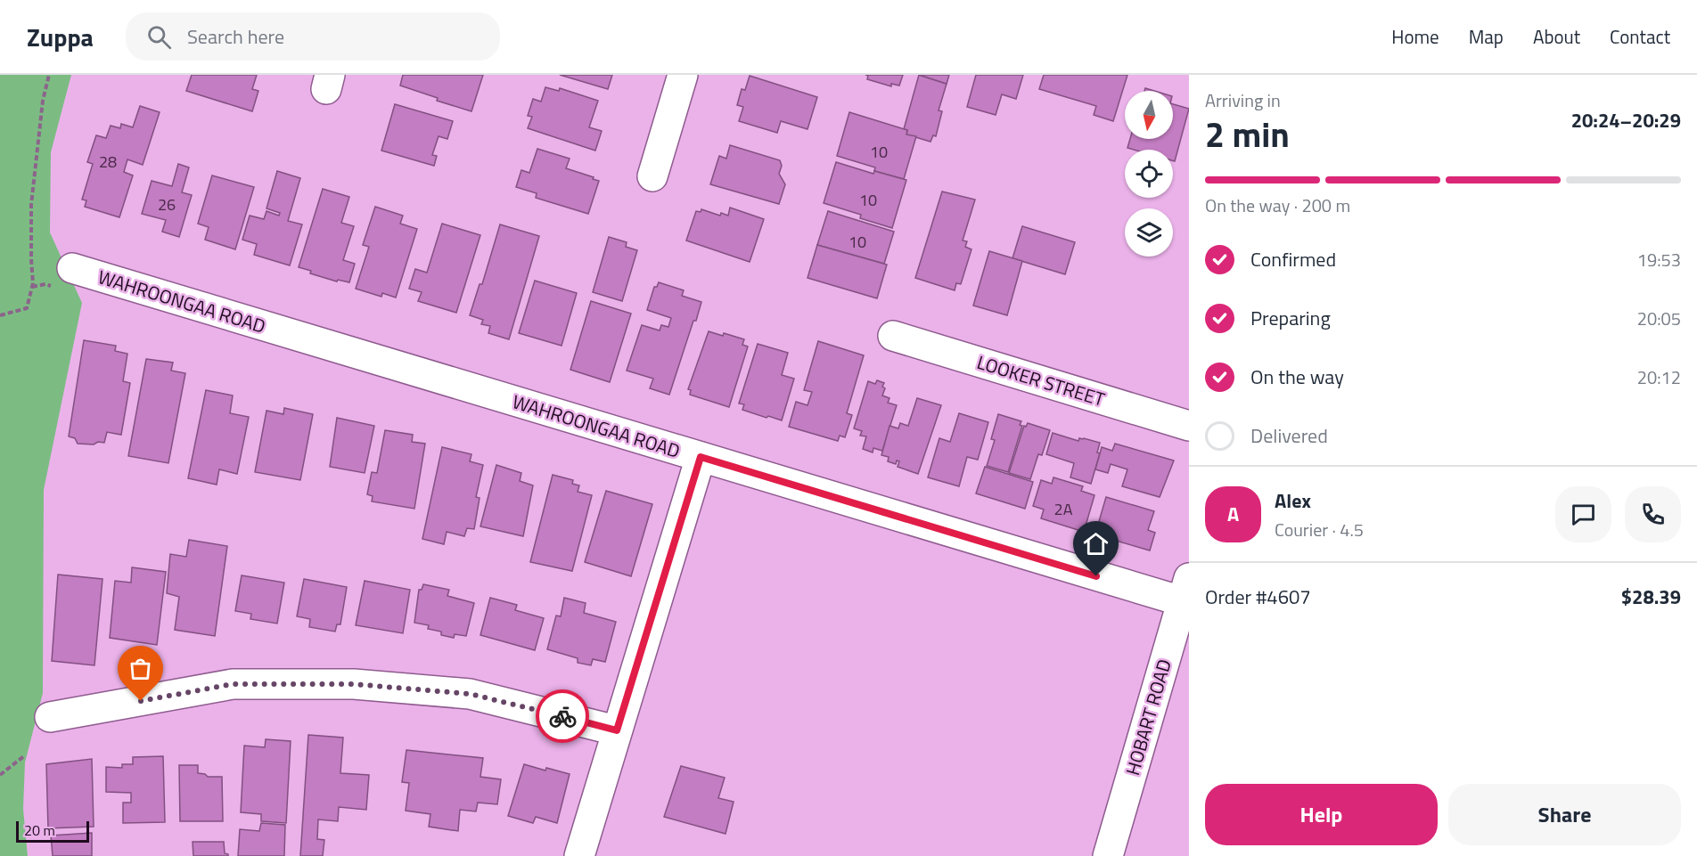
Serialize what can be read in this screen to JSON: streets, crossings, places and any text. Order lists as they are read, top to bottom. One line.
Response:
{"streets":{"street":["WAHROONGAA ROAD","LOOKER STREET","HOBART ROAD"]},"crossings":[["WAHROONGAA ROAD","HOBART ROAD"]],"house_numbers":["10","28","10","26","10","2A"],"scale_bar":"20 m","north":"bottom","page":{"header":"Zuppa","search":"Search here","nav":["Home","Map","About","Contact"],"heading":["2 min","Arriving in","20:24–20:29"],"panel":["Alex","Courier · 4.5","Order #4607","$28.39"],"bar":"On the way · 200 m","list":[["Confirmed","19:53"],["Preparing","20:05"],["On the way","20:12"],"Delivered"],"round":"A","buttons":["Help","Share"],"scale":"20 m"}}
